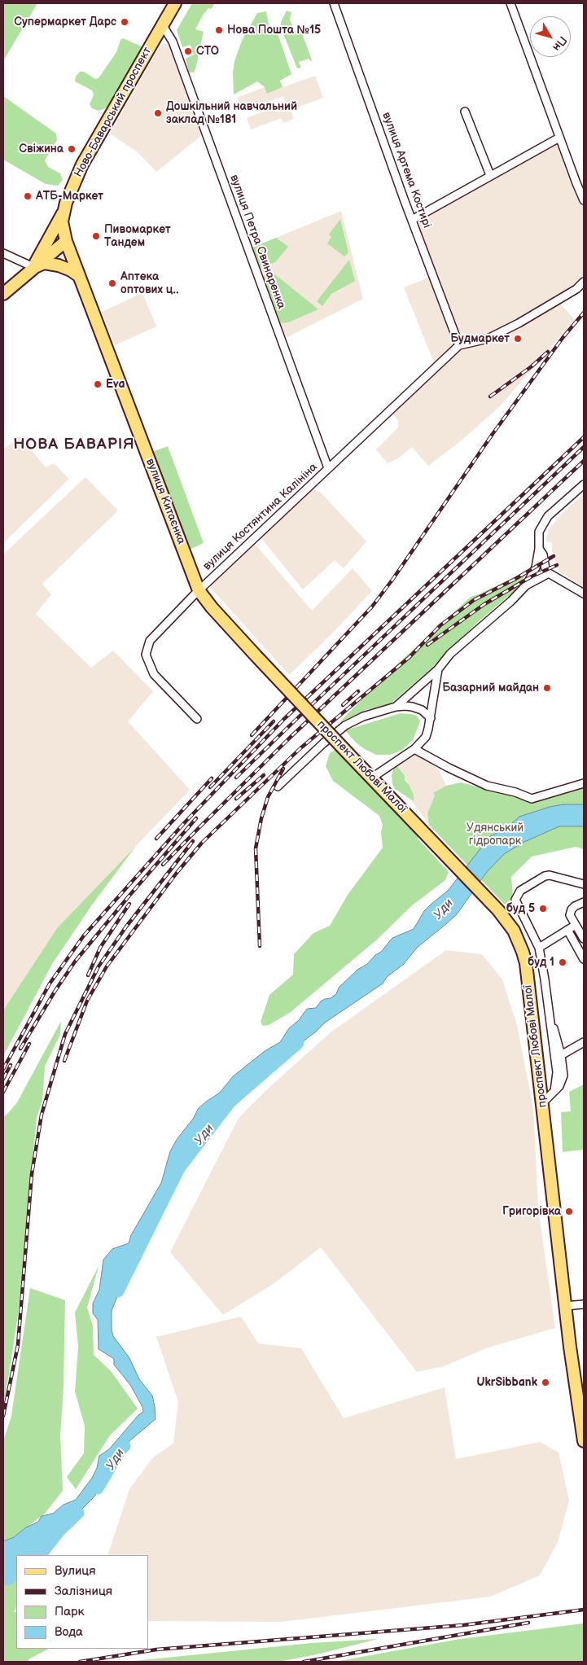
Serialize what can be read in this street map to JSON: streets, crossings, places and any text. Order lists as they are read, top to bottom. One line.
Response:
{"streets":{"main road":["Ново-Баварський проспект","вулиця Китаєнка","проспект Любові Малої"],"street":["вулиця Артема Костирі","вулиця Петра Свинаренка","вулиця Костянтина Калініна"]},"crossings":[["Ново-Баварський проспект","вулиця Петра Свинаренка"],["Ново-Баварський проспект","вулиця Китаєнка"],["вулиця Артема Костирі","вулиця Костянтина Калініна"],["вулиця Петра Свинаренка","вулиця Костянтина Калініна"],["вулиця Китаєнка","вулиця Костянтина Калініна"],["вулиця Китаєнка","проспект Любові Малої"]],"districts":["НОВА БАВАРІЯ"],"water":["Уди"],"parks":["Удянський гідропарк"],"places":["Супермаркет Дарс","Нова Пошта №15","СТО","Дошкільний навчальний заклад №181","Свіжина","АТБ-Маркет","Пивомаркет Тандем","Аптека оптових ц‥","Будмаркет","Eva","Базарний майдан","буд 5","буд 1","Григорівка","UkrSibbank"],"legend":["Вулиця","Залізниця","Парк","Вода"],"north":"bottom right"}
